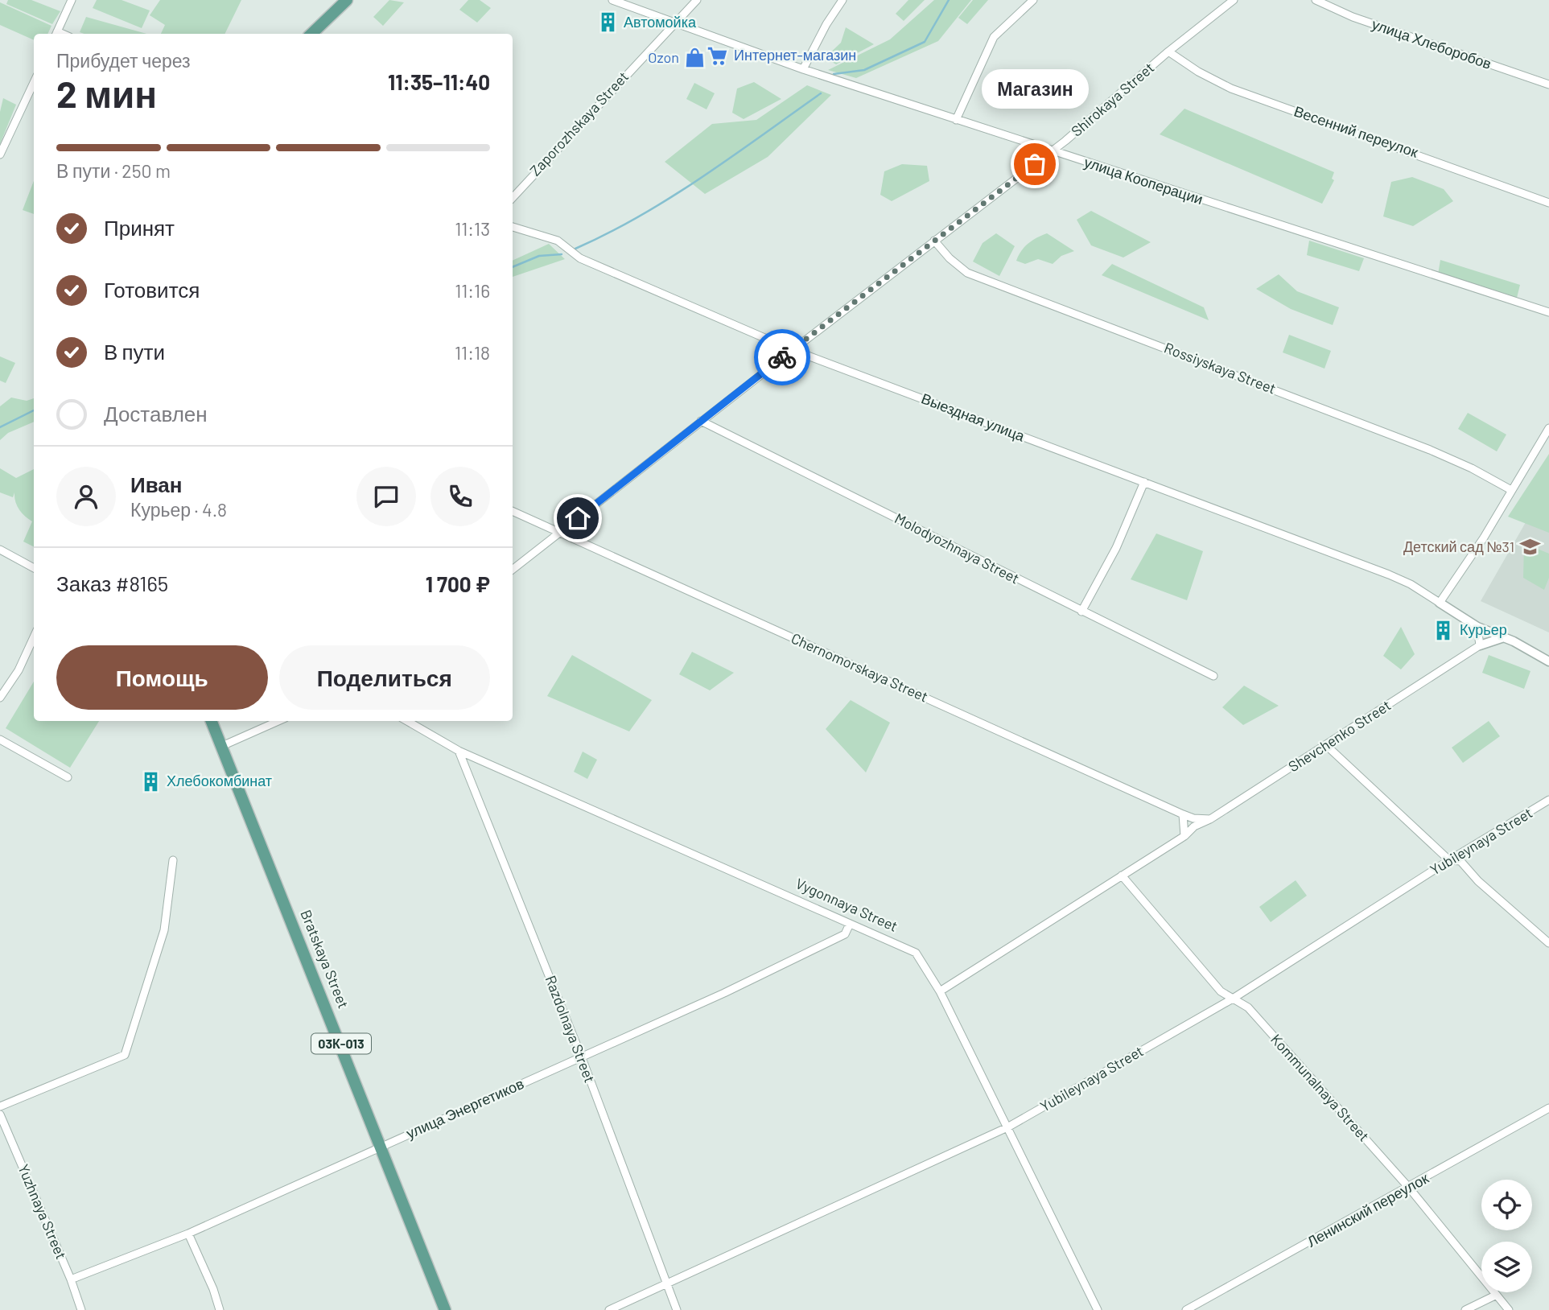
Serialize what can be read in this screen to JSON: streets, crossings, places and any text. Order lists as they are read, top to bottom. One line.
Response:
{"streets":{"main road":["Bratskaya Street","03К-013"],"street":["улица Хлеборобов","Shirokaya Street","Zaporozhskaya Street","Весенний переулок","улица Кооперации","Rossiyskaya Street","Выездная улица","Molodyozhnaya Street","Chernomorskaya Street","Shevchenko Street","Yubileynaya Street","Vygonnaya Street","Razdolnaya Street","Kommunalnaya Street","улица Энергетиков","Ленинский переулок","Yuzhnaya Street"]},"crossings":[["Shirokaya Street","Весенний переулок"],["Shirokaya Street","улица Кооперации"],["Shirokaya Street","Rossiyskaya Street"],["Shirokaya Street","Выездная улица"],["Shirokaya Street","Molodyozhnaya Street"],["Shirokaya Street","Chernomorskaya Street"],["Zaporozhskaya Street","улица Кооперации"],["Chernomorskaya Street","Shevchenko Street"],["Shevchenko Street","Vygonnaya Street"],["Shevchenko Street","Kommunalnaya Street"],["Yubileynaya Street","Vygonnaya Street"],["Yubileynaya Street","Razdolnaya Street"],["Yubileynaya Street","Kommunalnaya Street"],["Vygonnaya Street","Razdolnaya Street"],["Vygonnaya Street","улица Энергетиков"],["Bratskaya Street","03К-013"],["Bratskaya Street","улица Энергетиков"],["Razdolnaya Street","улица Энергетиков"],["Kommunalnaya Street","Ленинский переулок"],["улица Энергетиков","Yuzhnaya Street"]],"places":{"building":["Автомойка","Курьер","Хлебокомбинат"],"supermarket":["Интернет-магазин"],"shop":["Ozon"],"other":["Магазин"],"school or university":["Детский сад №31"]},"page":{"heading":["2 мин","Прибудет через","11:35–11:40"],"panel":["Иван","Курьер · 4.8","Заказ #8165","1 700 ₽"],"bubble":"Магазин","bar":"В пути · 250 m","list":[["Принят","11:13"],["Готовится","11:16"],["В пути","11:18"],"Доставлен"],"buttons":["Помощь","Поделиться"]}}
